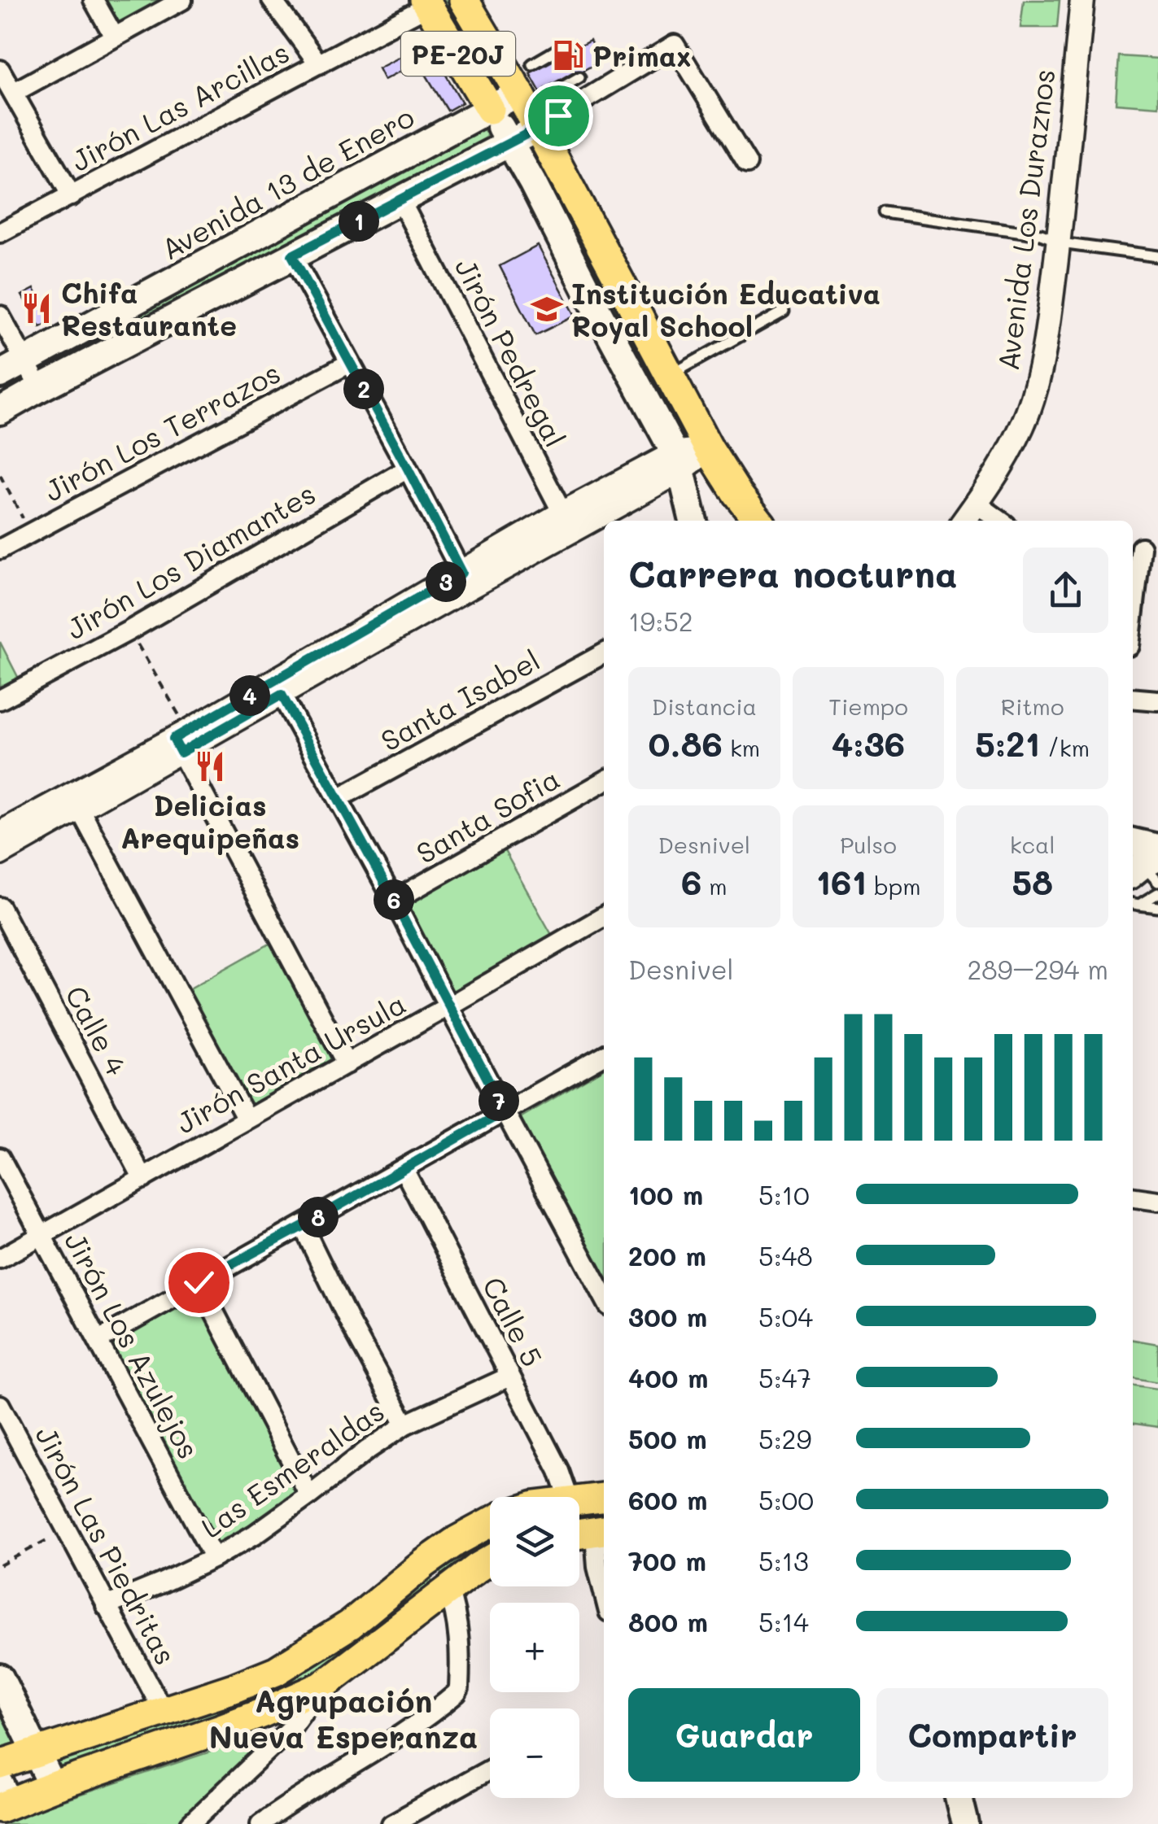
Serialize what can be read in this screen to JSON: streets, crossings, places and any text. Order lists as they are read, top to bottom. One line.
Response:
{"streets":{"main road":["PE-20J","Avenida 13 de Enero"],"street":["Jirón Las Arcillas","Avenida Los Duraznos","Jirón Pedregal","Jirón Los Terrazos","Jirón Los Diamantes","Santa Isabel","Santa Sofia","Calle 4","Jirón Santa Ursula","Calle 5","Jirón Los Azulejos","Las Esmeraldas","Jirón Las Piedritas"]},"crossings":[["PE-20J","Jirón Las Arcillas"],["PE-20J","Avenida 13 de Enero"],["Calle 4","Jirón Santa Ursula"],["Jirón Santa Ursula","Jirón Los Azulejos"],["Calle 5","Las Esmeraldas"],["Jirón Los Azulejos","Las Esmeraldas"],["Las Esmeraldas","Jirón Las Piedritas"]],"districts":["Agrupación Nueva Esperanza"],"places":{"fuel station":["Primax"],"restaurant":["Chifa Restaurante","Delicias Arequipeñas"],"school or university":["Institución Educativa Royal School"]},"page":{"pins":["1","2","3","4","6","7","8"],"heading":["Carrera nocturna","19:52"],"stats":[["Distancia","0.86 km"],["Tiempo","4:36"],["Ritmo","5:21 /km"],["Desnivel","6 m"],["Pulso","161 bpm"],["kcal","58"]],"chart":["Desnivel","289–294 m"],"list":[{"name":"100 m","note":"5:10"},{"name":"200 m","note":"5:48"},{"name":"300 m","note":"5:04"},{"name":"400 m","note":"5:47"},{"name":"500 m","note":"5:29"},{"name":"600 m","note":"5:00"},{"name":"700 m","note":"5:13"},{"name":"800 m","note":"5:14"}],"map_buttons":["+","−"],"buttons":["Guardar","Compartir"]}}
